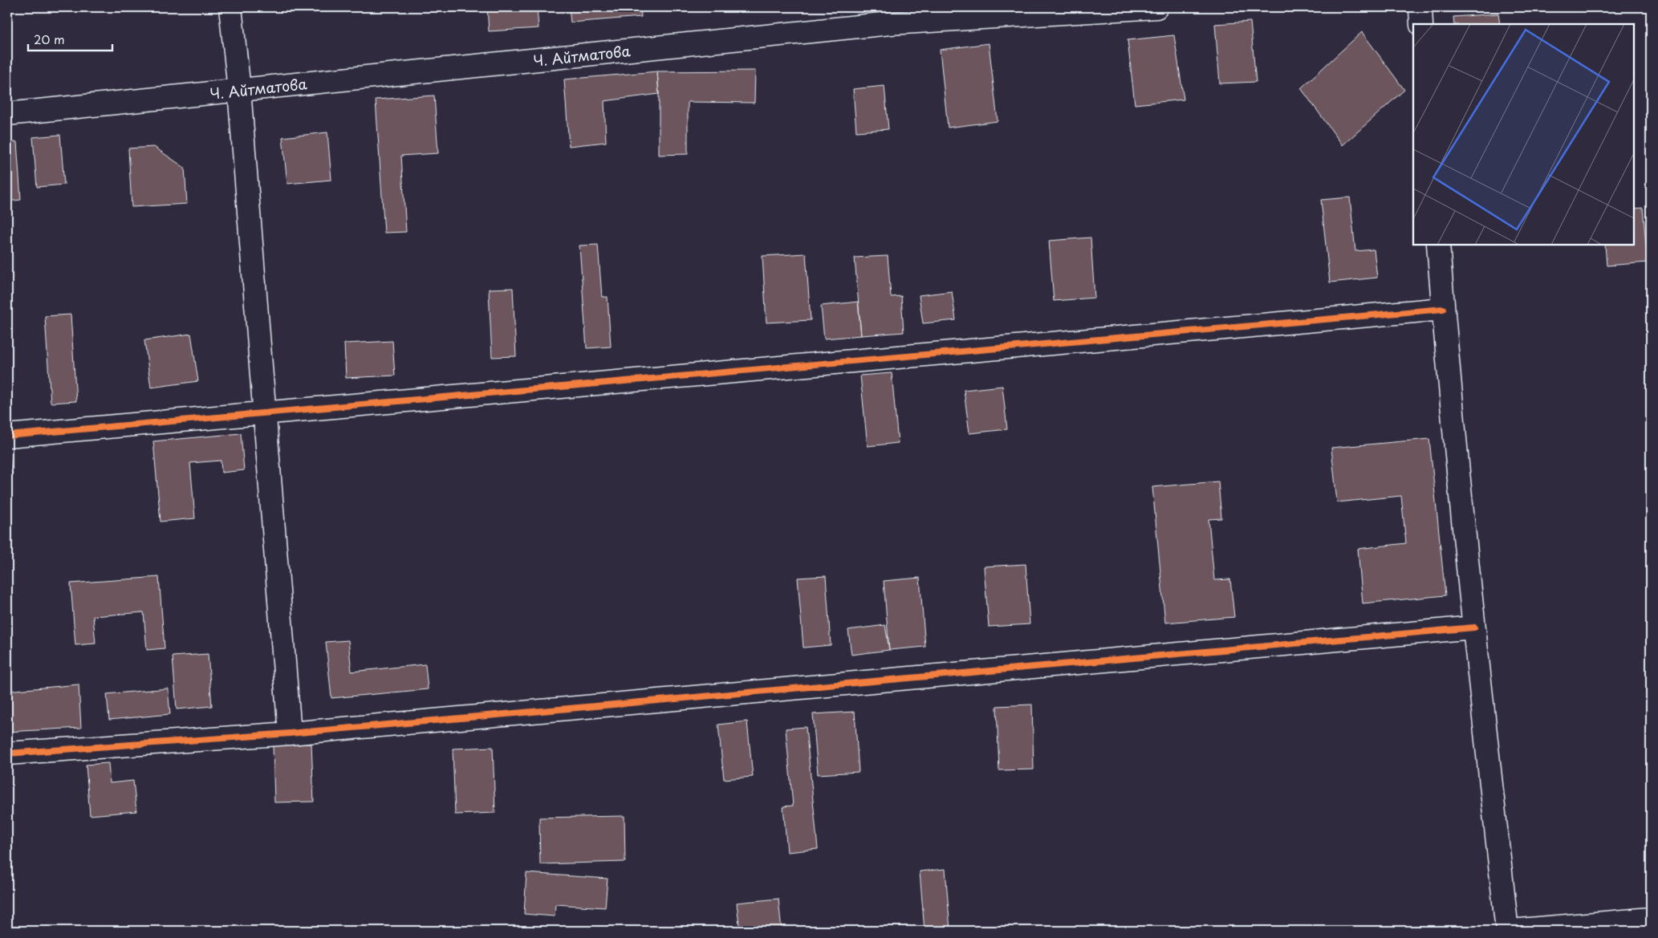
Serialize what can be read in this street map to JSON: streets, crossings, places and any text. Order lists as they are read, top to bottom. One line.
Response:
{"streets":{"street":["Ч. Айтматова"]},"scale_bar":"20 m"}
